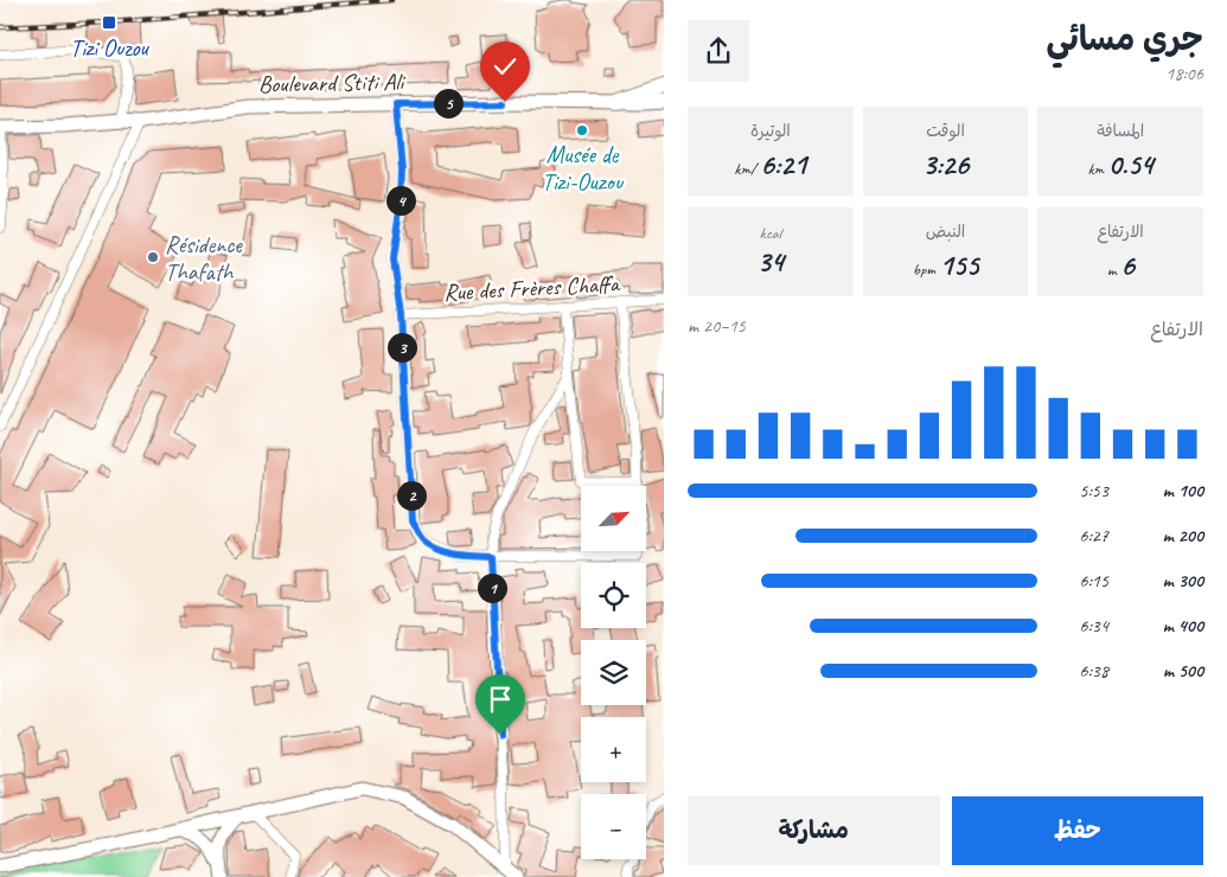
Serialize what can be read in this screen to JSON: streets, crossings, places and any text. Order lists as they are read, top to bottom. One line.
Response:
{"streets":{"main road":["Boulevard Stiti Ali"],"street":["Rue des Frères Chaffa"]},"places":{"transit":["Tizi Ouzou"],"other":["Musée de Tizi-Ouzou","Résidence Thafath"]},"north":"top right","page":{"heading":["جري مسائي","18:06"],"pins":["5","4","3","2","1"],"stats":[["المسافة","0.54 km"],["الوقت","3:26"],["الوتيرة","6:21 /km"],["الارتفاع","6 m"],["النبض","155 bpm"],["kcal","34"]],"chart":["الارتفاع","15–20 m"],"list":[{"name":"100 m","note":"5:53"},{"name":"200 m","note":"6:27"},{"name":"300 m","note":"6:15"},{"name":"400 m","note":"6:34"},{"name":"500 m","note":"6:38"}],"map_buttons":["+","−"],"buttons":["حفظ","مشاركة"]}}
